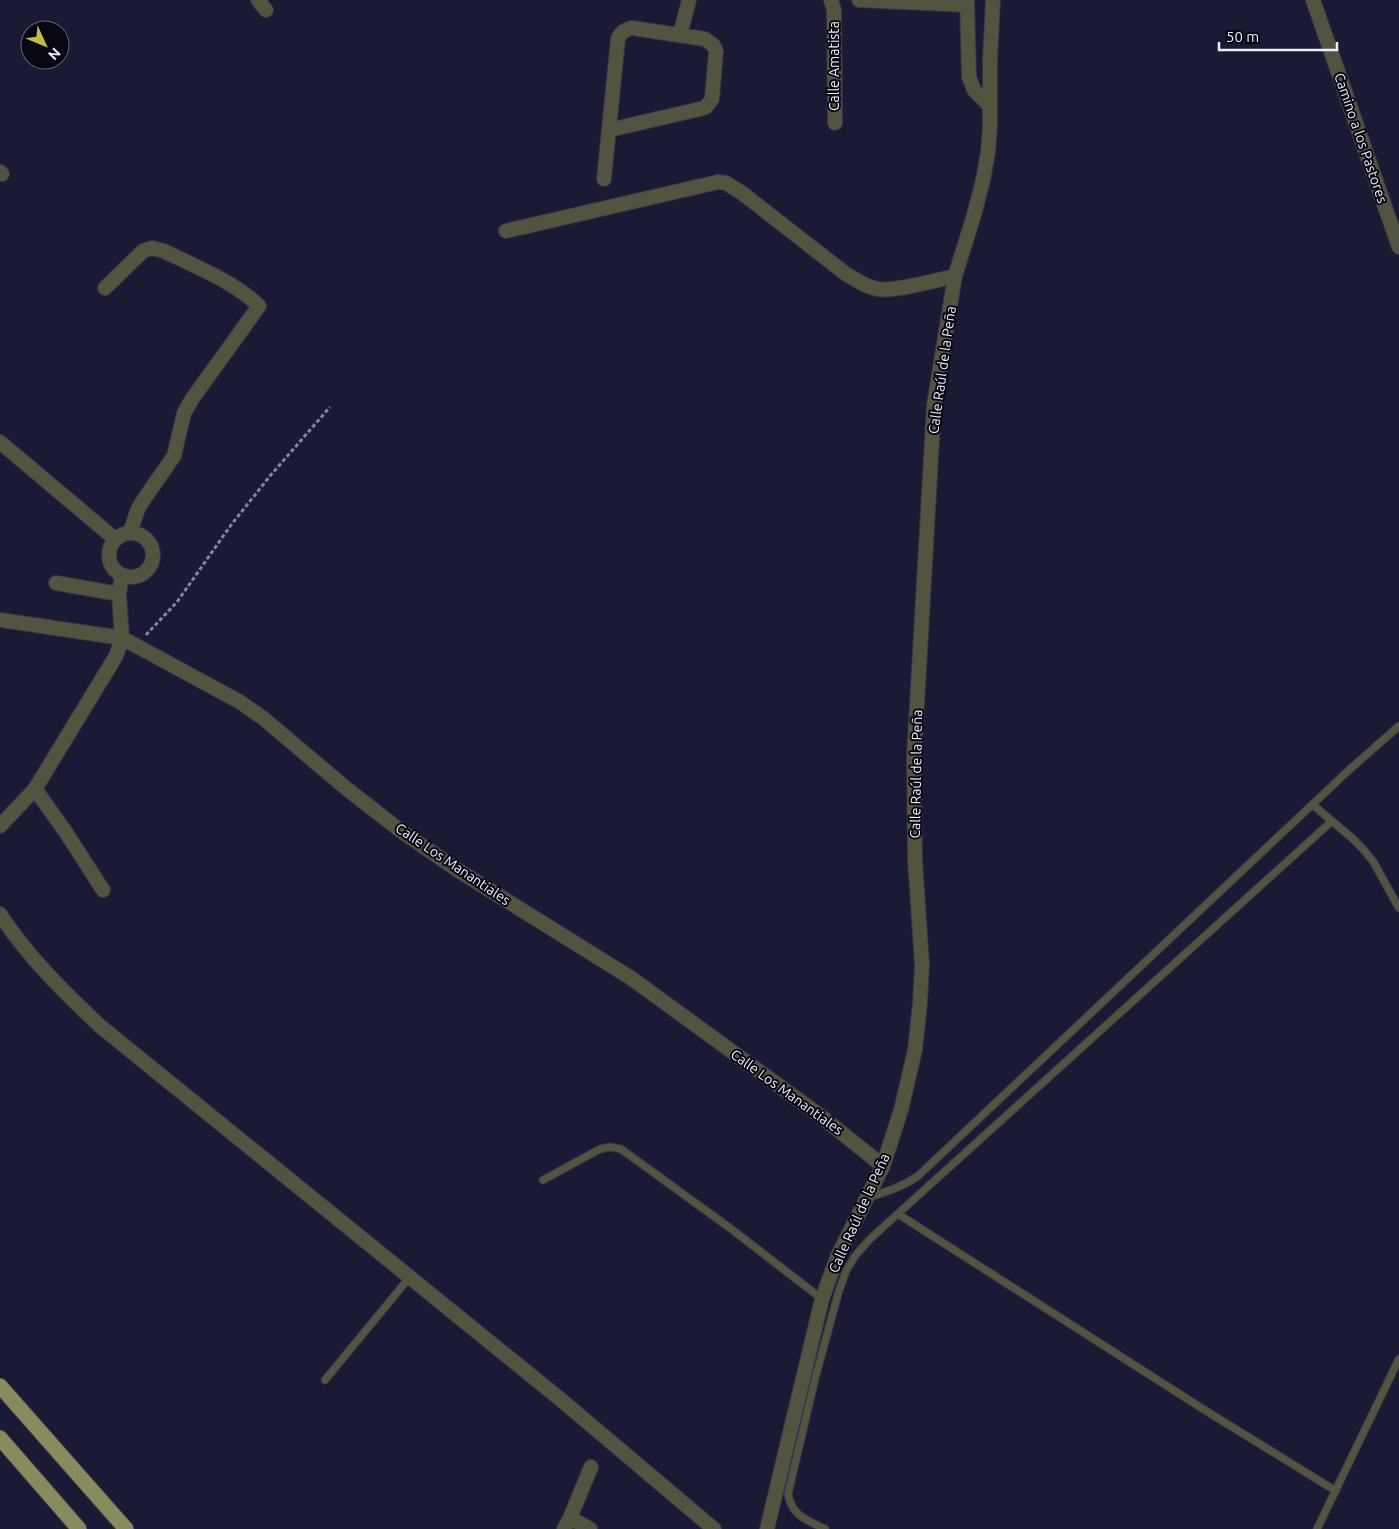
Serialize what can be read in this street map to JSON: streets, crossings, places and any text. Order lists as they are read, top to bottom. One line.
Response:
{"streets":{"street":["Calle Amatista","Camino a los Pastores","Calle Raúl de la Peña","Calle Los Manantiales"]},"crossings":[["Calle Raúl de la Peña","Calle Los Manantiales"]],"scale_bar":"50 m","north":"bottom right"}
